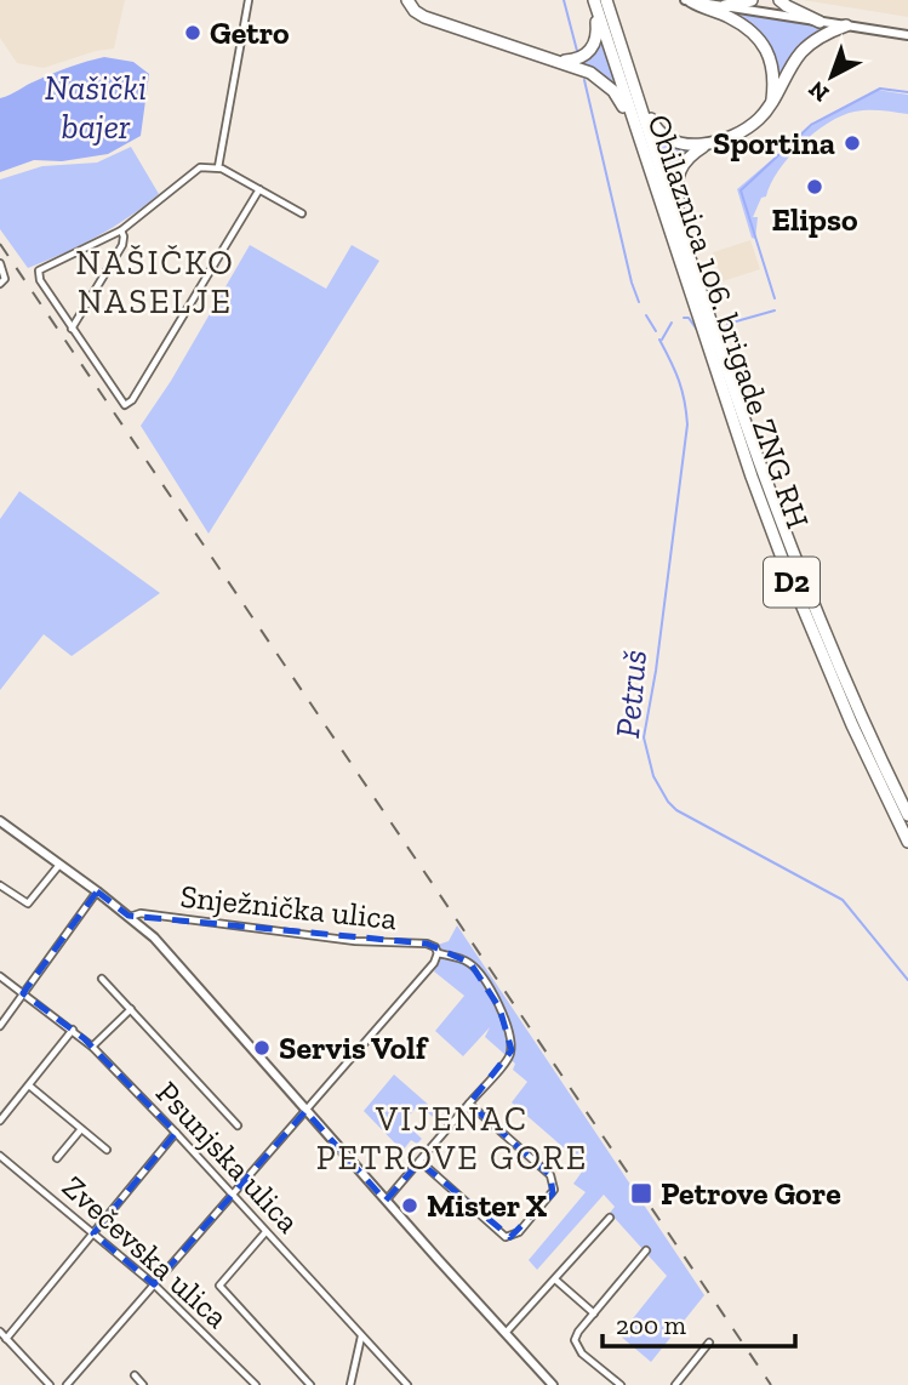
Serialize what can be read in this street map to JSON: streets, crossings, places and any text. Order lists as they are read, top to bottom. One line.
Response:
{"streets":{"highway":["Obilaznica 106. brigade ZNG RH","D2"],"street":["Snježnička ulica","Psunjska ulica","Zvečevska ulica"]},"districts":["NAŠIČKO NASELJE","VIJENAC PETROVE GORE"],"water":["Našički bajer","Petruš"],"places":{"other":["Getro","Sportina","Elipso","Servis Volf","Mister X"],"transit":["Petrove Gore"]},"scale_bar":"200 m","north":"bottom left"}
